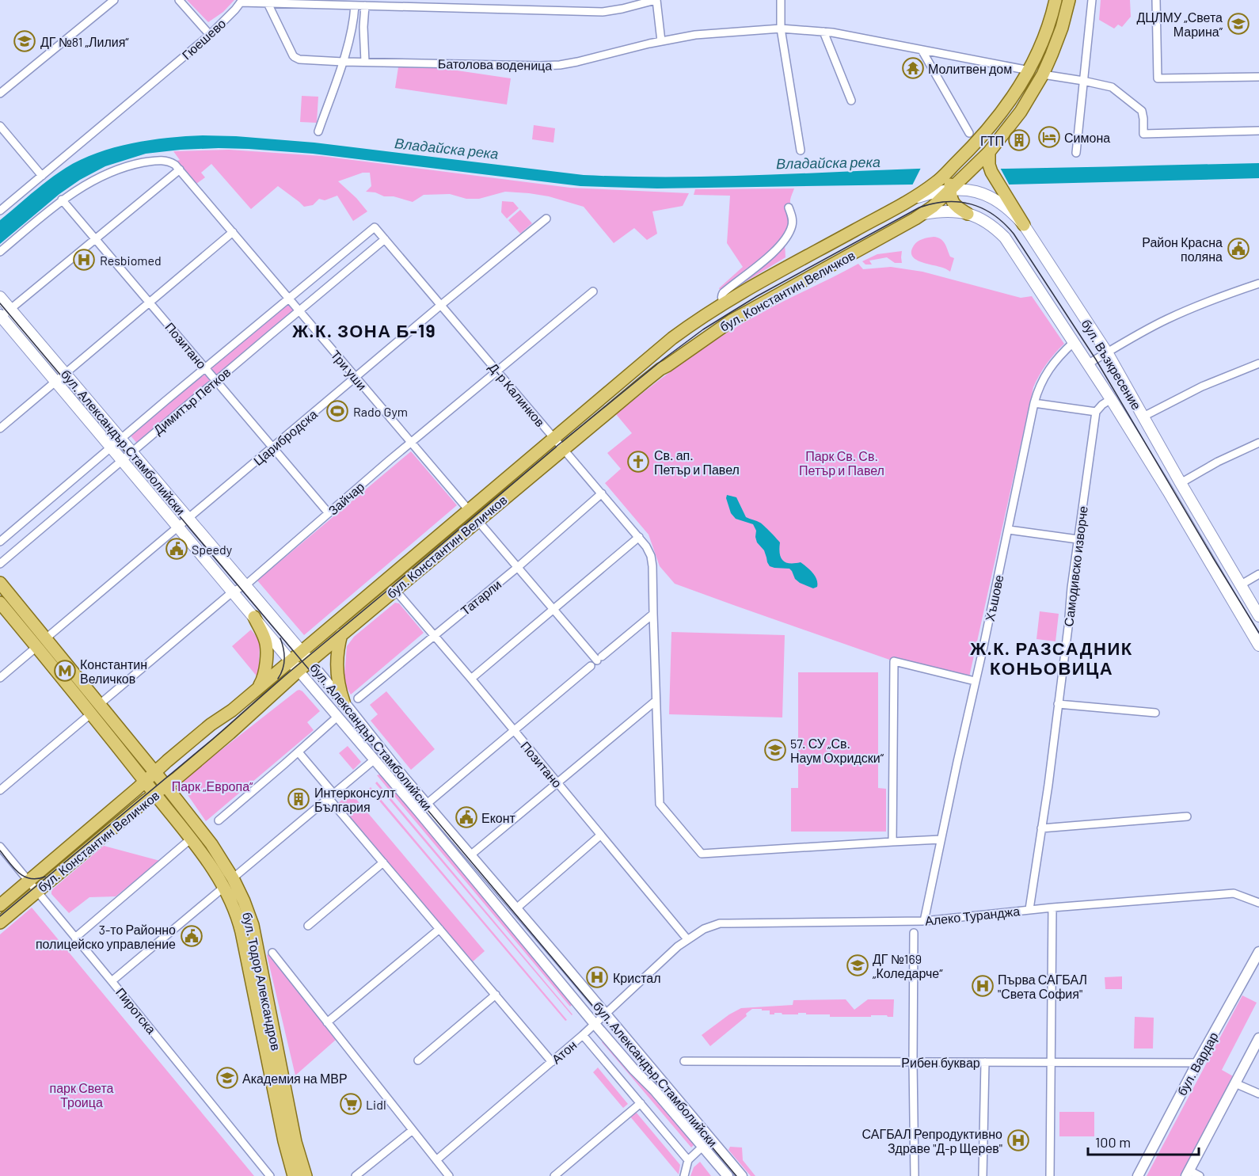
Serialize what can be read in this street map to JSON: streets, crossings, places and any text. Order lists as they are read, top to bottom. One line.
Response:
{"streets":{"main road":["бул. Константин Величков","бул. Възкресение","бул. Александър Стамболийски","бул. Тодор Александров"],"street":["Гюешево","Батолова воденица","Позитано","Три уши","Д-р Калинков","Димитър Петков","Царибродска","Зайчар","Самодивско изворче","Татарли","Хъшове","Алеко Туранджа","Пиротска","Атон","Рибен буквар","бул. Вардар"]},"crossings":[["Гюешево","Батолова воденица"],["бул. Константин Величков","Позитано"],["бул. Константин Величков","бул. Възкресение"],["бул. Константин Величков","Три уши"],["бул. Константин Величков","Д-р Калинков"],["бул. Константин Величков","бул. Александър Стамболийски"],["бул. Константин Величков","бул. Тодор Александров"],["бул. Константин Величков","Пиротска"],["Позитано","Димитър Петков"],["Позитано","Царибродска"],["Позитано","Зайчар"],["Позитано","Татарли"],["Позитано","Алеко Туранджа"],["Позитано","Атон"],["бул. Възкресение","Хъшове"],["Три уши","Димитър Петков"],["Три уши","Царибродска"],["Три уши","Зайчар"],["Д-р Калинков","Димитър Петков"],["Д-р Калинков","Царибродска"],["Д-р Калинков","Зайчар"],["Д-р Калинков","Татарли"],["Димитър Петков","бул. Александър Стамболийски"],["Царибродска","бул. Александър Стамболийски"],["Царибродска","бул. Тодор Александров"],["бул. Александър Стамболийски","Зайчар"],["бул. Александър Стамболийски","Атон"],["Зайчар","бул. Тодор Александров"],["Самодивско изворче","Алеко Туранджа"],["Хъшове","Алеко Туранджа"],["Алеко Туранджа","Атон"],["Рибен буквар","бул. Вардар"]],"districts":["Ж.К. ЗОНА Б-19","Ж.К. РАЗСАДНИК КОНЬОВИЦА"],"water":["Владайска река"],"parks":["Парк Св. Св. Петър и Павел","Парк „Европа“","парк Света Троица"],"places":{"school or university":["ДЦЛМУ „Света Марина”","ДГ №81 „Лилия“","57. СУ „Св. Наум Охридски“","ДГ №169 „Коледарче“","Академия на МВР"],"temple":["Молитвен дом"],"hotel":["Симона"],"building":["ГТП","Интерконсулт България"],"public building":["Район Красна поляна","Speedy","Еконт","3-то Районно полицейско управление"],"hospital":["Resbiomed","Кристал","Първа САГБАЛ \"Света София\"","САГБАЛ Репродуктивно Здраве \"Д-р Щерев\""],"sports":["Rado Gym"],"church":["Св. ап. Петър и Павел"],"metro station":["Константин Величков"],"supermarket":["Lidl"]},"scale_bar":"100 m"}
